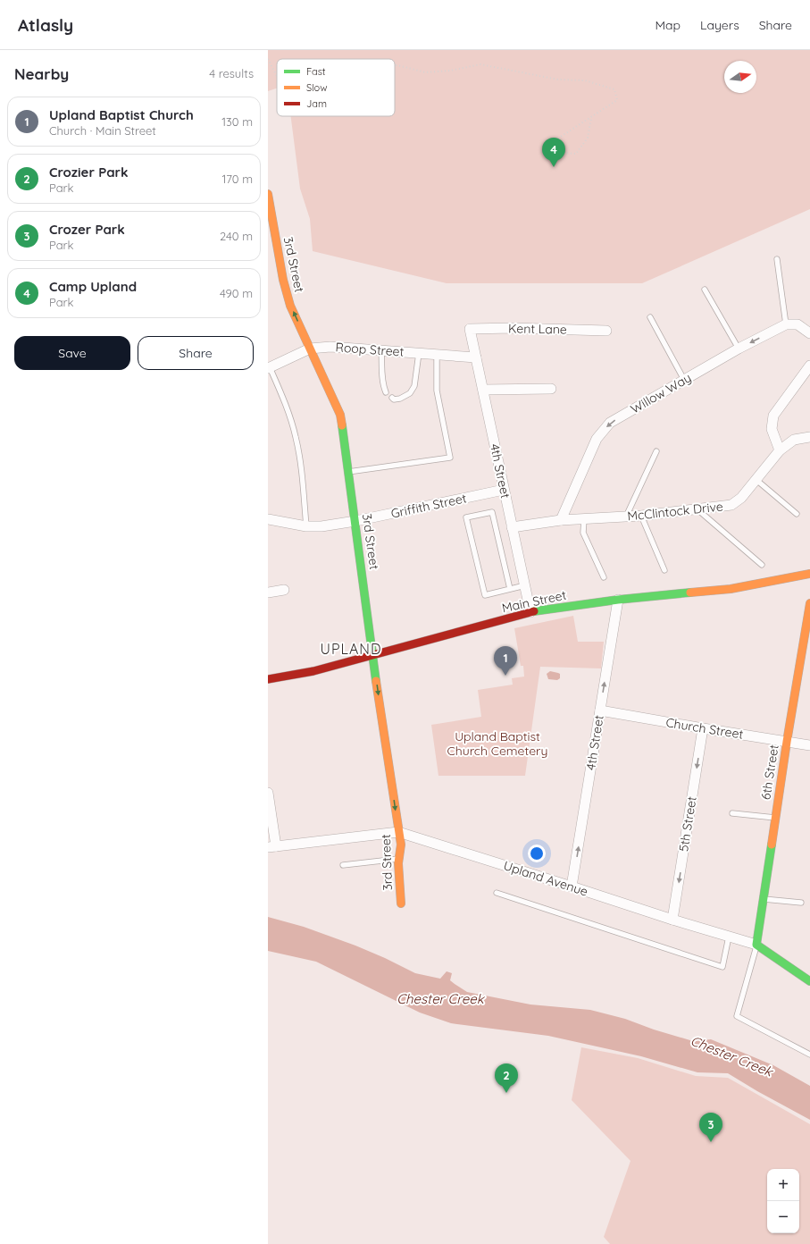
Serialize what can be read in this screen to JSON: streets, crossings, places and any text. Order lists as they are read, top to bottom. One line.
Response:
{"streets":{"street":["3rd Street","Kent Lane","Roop Street","Willow Way","4th Street","Griffith Street","McClintock Drive","Main Street","Church Street","6th Street","5th Street","Upland Avenue"]},"crossings":[["3rd Street","Roop Street"],["3rd Street","Griffith Street"],["3rd Street","Main Street"],["3rd Street","Upland Avenue"],["Kent Lane","4th Street"],["Roop Street","4th Street"],["Willow Way","McClintock Drive"],["4th Street","Griffith Street"],["4th Street","McClintock Drive"],["4th Street","Main Street"],["4th Street","Church Street"],["4th Street","Upland Avenue"],["Church Street","6th Street"],["Church Street","5th Street"],["6th Street","Upland Avenue"],["5th Street","Upland Avenue"]],"one_way":["Willow Way","4th Street","5th Street"],"districts":["UPLAND"],"water":["Chester Creek"],"parks":["Upland Baptist Church Cemetery"],"legend":["Fast","Slow","Jam"],"north":"right","page":{"header":"Atlasly","nav":["Map","Layers","Share"],"heading":["Nearby","4 results"],"list":[{"mark":"1","name":"Upland Baptist Church","note":"Church · Main Street","value":"130 m"},{"mark":"2","name":"Crozier Park","note":"Park","value":"170 m"},{"mark":"3","name":"Crozer Park","note":"Park","value":"240 m"},{"mark":"4","name":"Camp Upland","note":"Park","value":"490 m"}],"pins":["4","1","2","3"],"buttons":["Save","Share"],"map_buttons":["+","−"]}}
